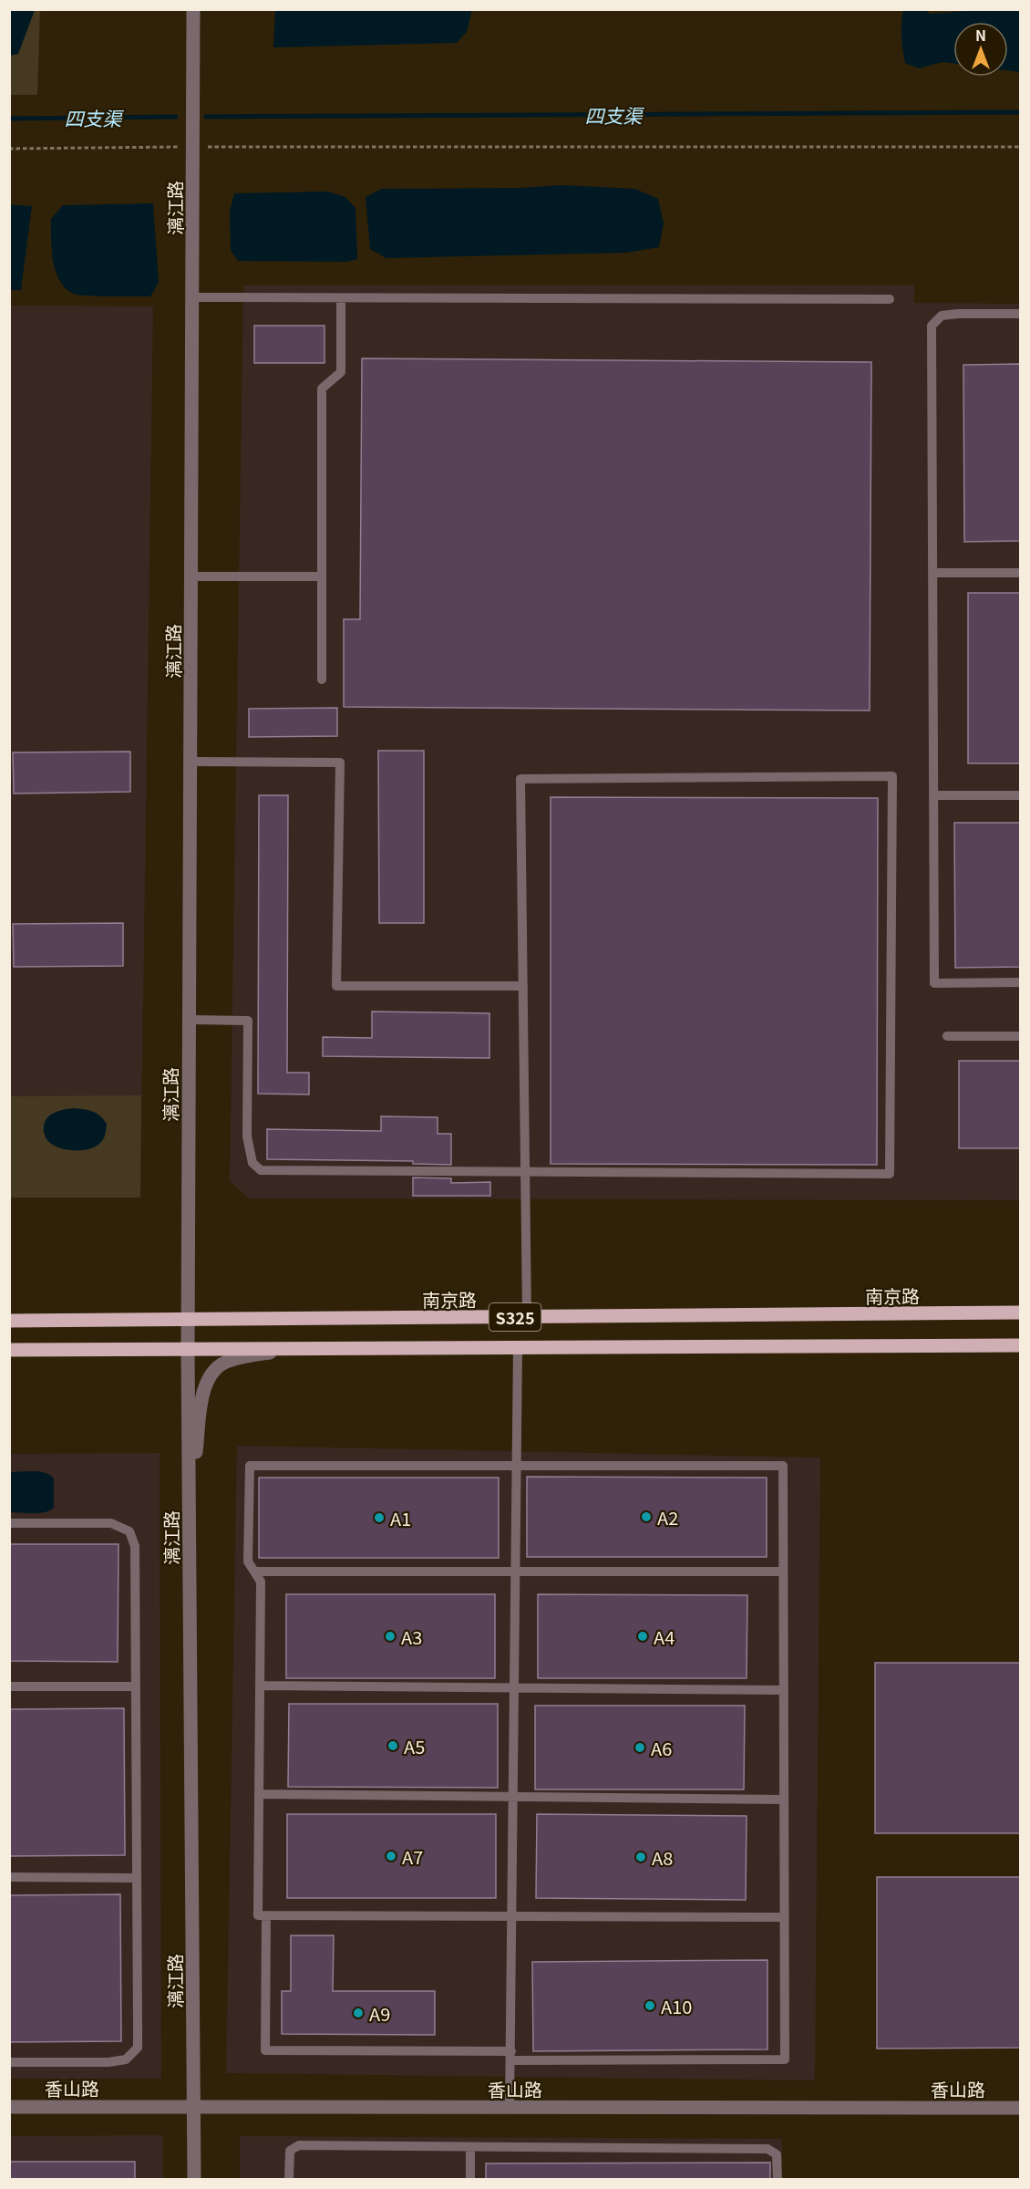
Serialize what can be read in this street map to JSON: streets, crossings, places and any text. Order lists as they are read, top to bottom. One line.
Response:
{"streets":{"main road":["南京路","S325"],"street":["漓江路","香山路"]},"crossings":[["漓江路","南京路"],["漓江路","S325"],["漓江路","香山路"]],"water":["四支渠"],"places":["A2","A1","A3","A4","A5","A6","A7","A8","A10","A9"],"north":"top"}
